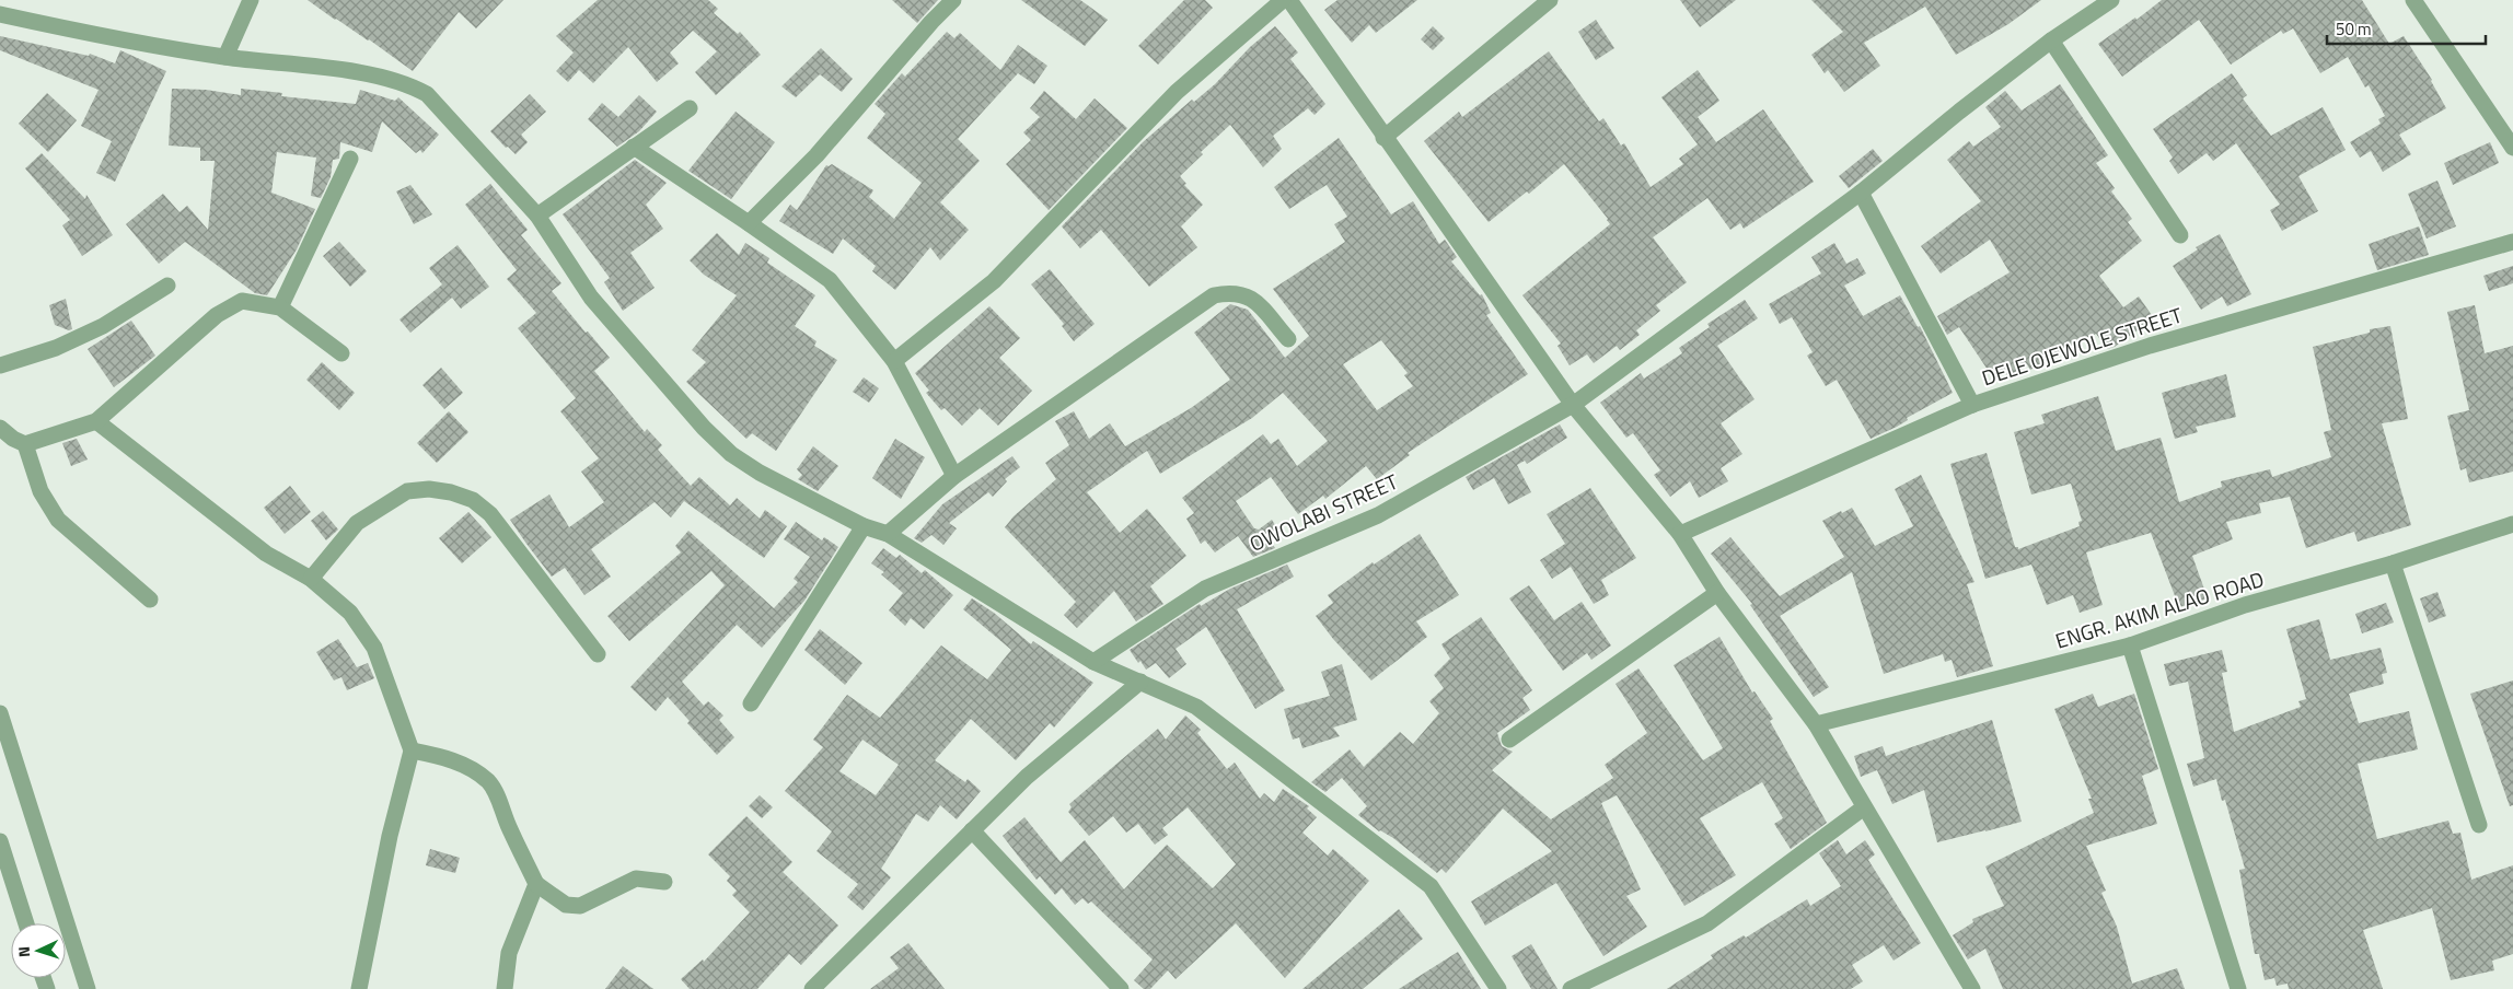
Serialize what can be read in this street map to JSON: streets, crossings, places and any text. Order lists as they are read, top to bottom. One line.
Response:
{"streets":{"street":["DELE OJEWOLE STREET","OWOLABI STREET","ENGR. AKIM ALAO ROAD"]},"scale_bar":"50 m","north":"left"}
